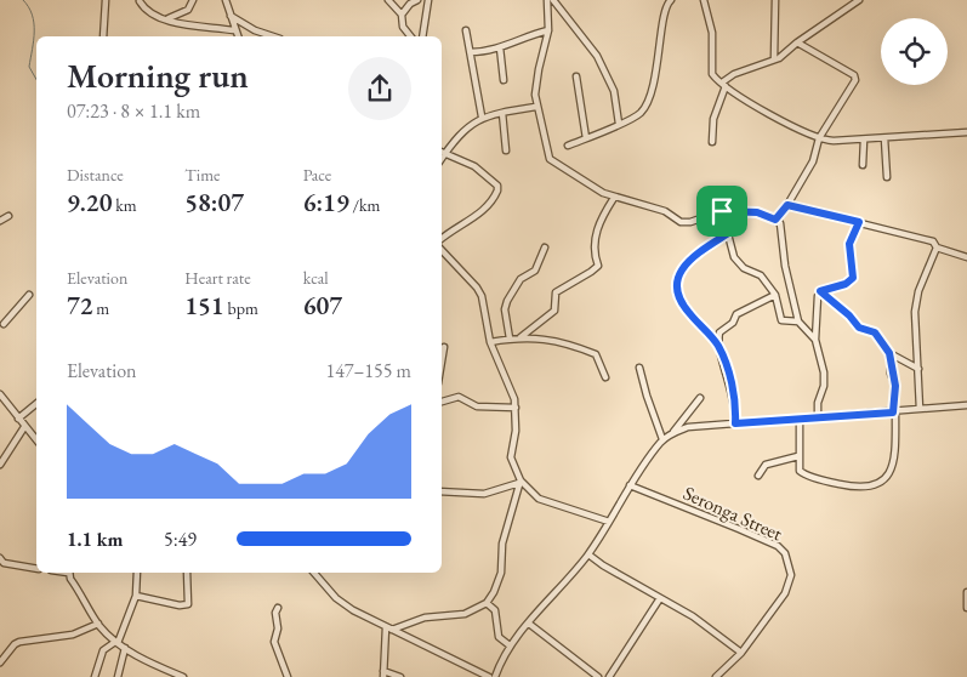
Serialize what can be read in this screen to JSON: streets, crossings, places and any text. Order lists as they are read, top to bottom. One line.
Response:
{"streets":{"street":["Seronga Street"]},"page":{"heading":["Morning run","07:23 · 8 × 1.1 km"],"stats":[["Distance","9.20 km"],["Time","58:07"],["Pace","6:19 /km"],["Elevation","72 m"],["Heart rate","151 bpm"],["kcal","607"]],"chart":["Elevation","147–155 m"],"list":[{"name":"1.1 km","note":"5:49"}]}}
